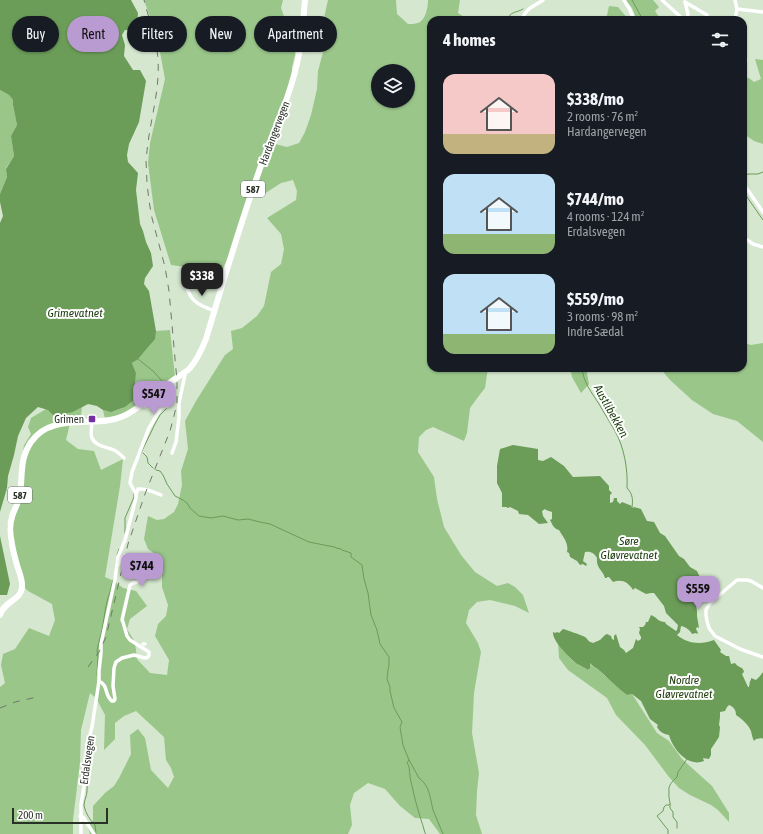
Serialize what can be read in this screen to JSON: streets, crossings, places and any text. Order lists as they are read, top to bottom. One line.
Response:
{"streets":{"main road":["Hardangervegen","587"],"street":["Erdalsvegen"]},"crossings":[["Hardangervegen","Erdalsvegen"]],"water":["Grimevatnet","Austlibekken","Søre Gløvrevatnet","Nordre Gløvrevatnet"],"places":{"transit":["Grimen"]},"scale_bar":"200 m","page":{"chip":["Buy","Rent","Filters","New","Apartment"],"heading":"4 homes","list":[{"name":"$338/mo","note":"2 rooms · 76 m² · Hardangervegen"},{"name":"$744/mo","note":"4 rooms · 124 m² · Erdalsvegen"},{"name":"$559/mo","note":"3 rooms · 98 m² · Indre Sædal"}],"price":["$338","$547","$744","$559"],"scale":"200 m"}}
